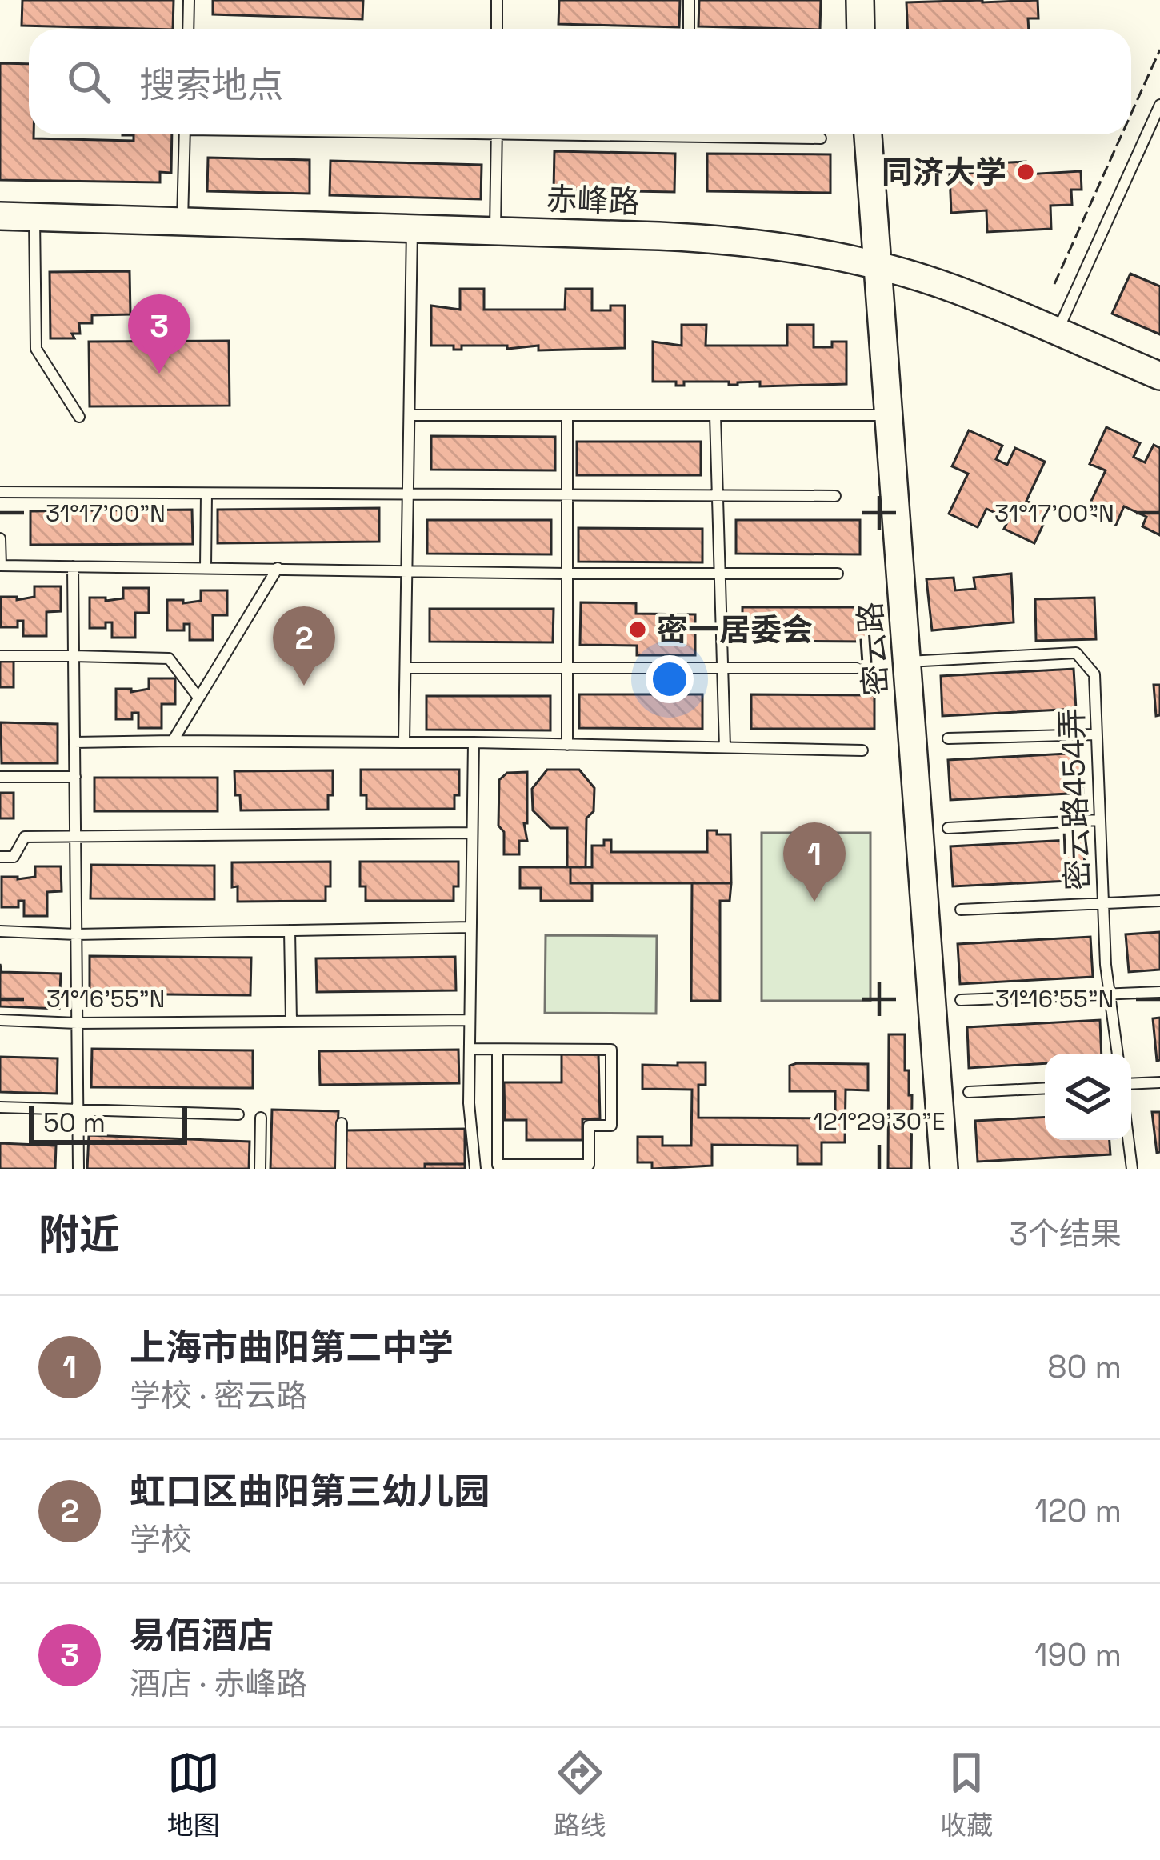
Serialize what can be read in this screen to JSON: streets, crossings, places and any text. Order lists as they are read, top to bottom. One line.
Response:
{"streets":{"street":["赤峰路","密云路"],"lane":["密云路454弄"]},"crossings":[["赤峰路","密云路"],["密云路","密云路454弄"]],"places":["同济大学","密一居委会"],"scale_bar":"50 m","page":{"search":"搜索地点","pins":["3","2","1"],"scale":"50 m","heading":["附近","3个结果"],"list":[{"mark":"1","name":"上海市曲阳第二中学","note":"学校 · 密云路","value":"80 m"},{"mark":"2","name":"虹口区曲阳第三幼儿园","note":"学校","value":"120 m"},{"mark":"3","name":"易佰酒店","note":"酒店 · 赤峰路","value":"190 m"}],"nav":["地图","路线","收藏"]},"coordinates":["31°17'00\"N","31°16'55\"N","121°29'30\"E"]}
